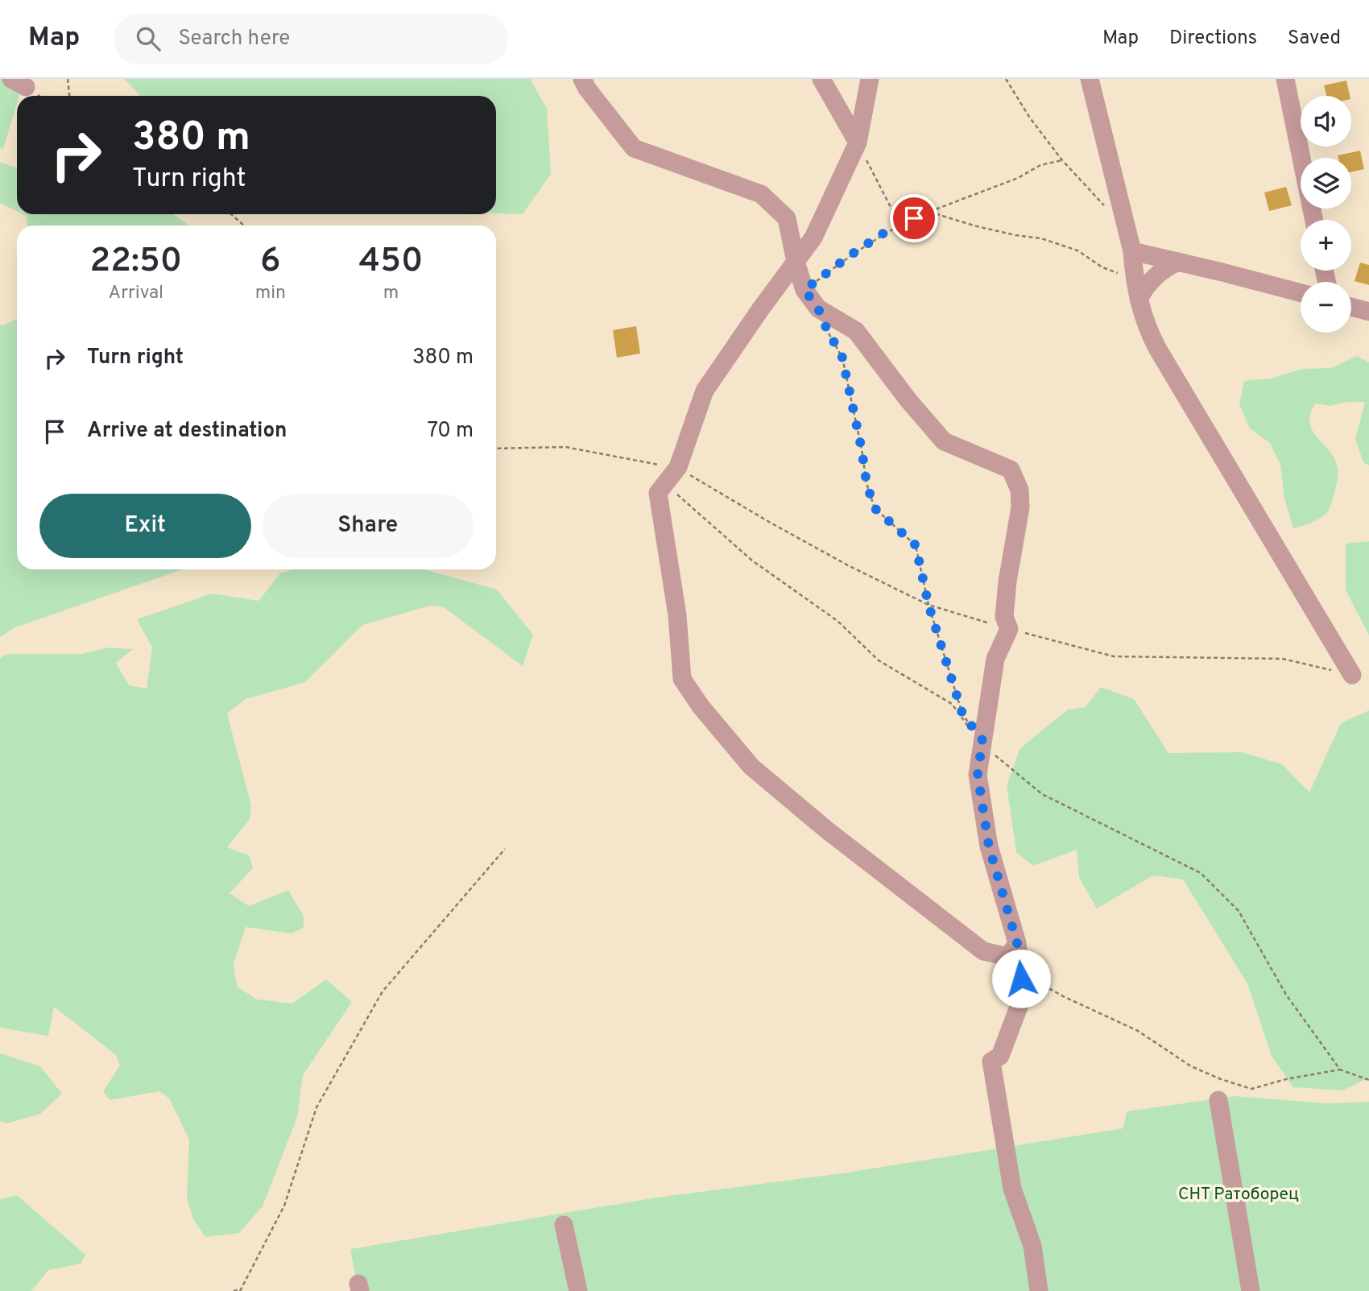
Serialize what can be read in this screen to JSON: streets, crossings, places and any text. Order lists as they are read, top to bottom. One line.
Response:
{"parks":["СНТ Ратоборец"],"page":{"header":"Map","search":"Search here","nav":["Map","Directions","Saved"],"map_buttons":["+","−"],"turn":["380 m","Turn right"],"eta":["22:50","Arrival","6","min","450","m"],"list":[{"name":"Turn right","value":"380 m"},{"name":"Arrive at destination","value":"70 m"}],"buttons":["Exit","Share"]}}
